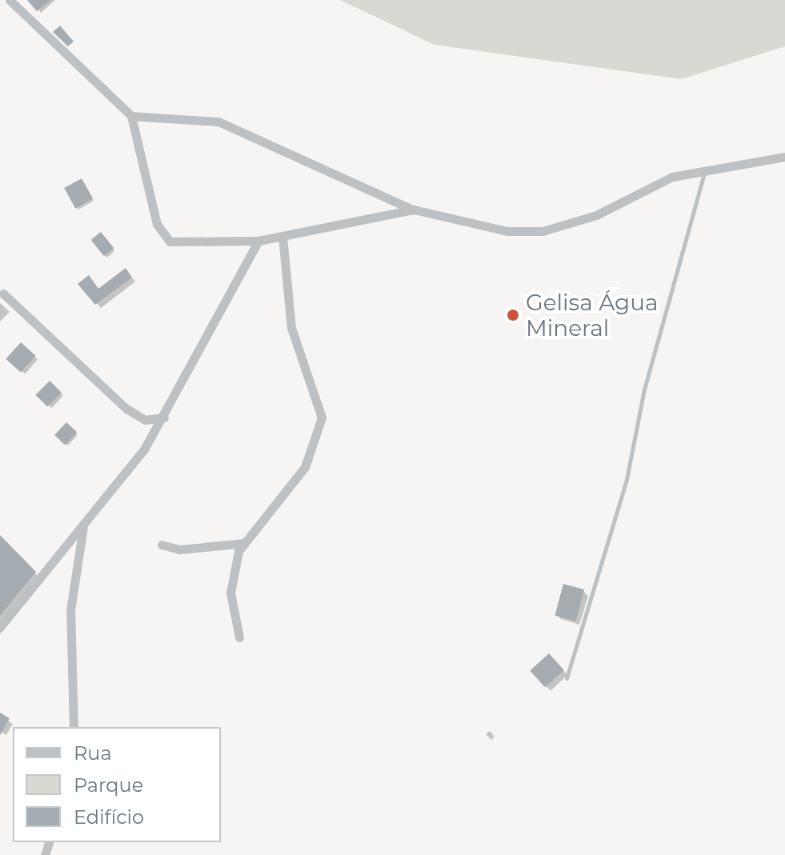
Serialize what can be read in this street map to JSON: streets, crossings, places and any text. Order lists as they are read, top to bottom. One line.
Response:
{"places":["Gelisa Água Mineral"],"legend":["Rua","Parque","Edifício"]}
